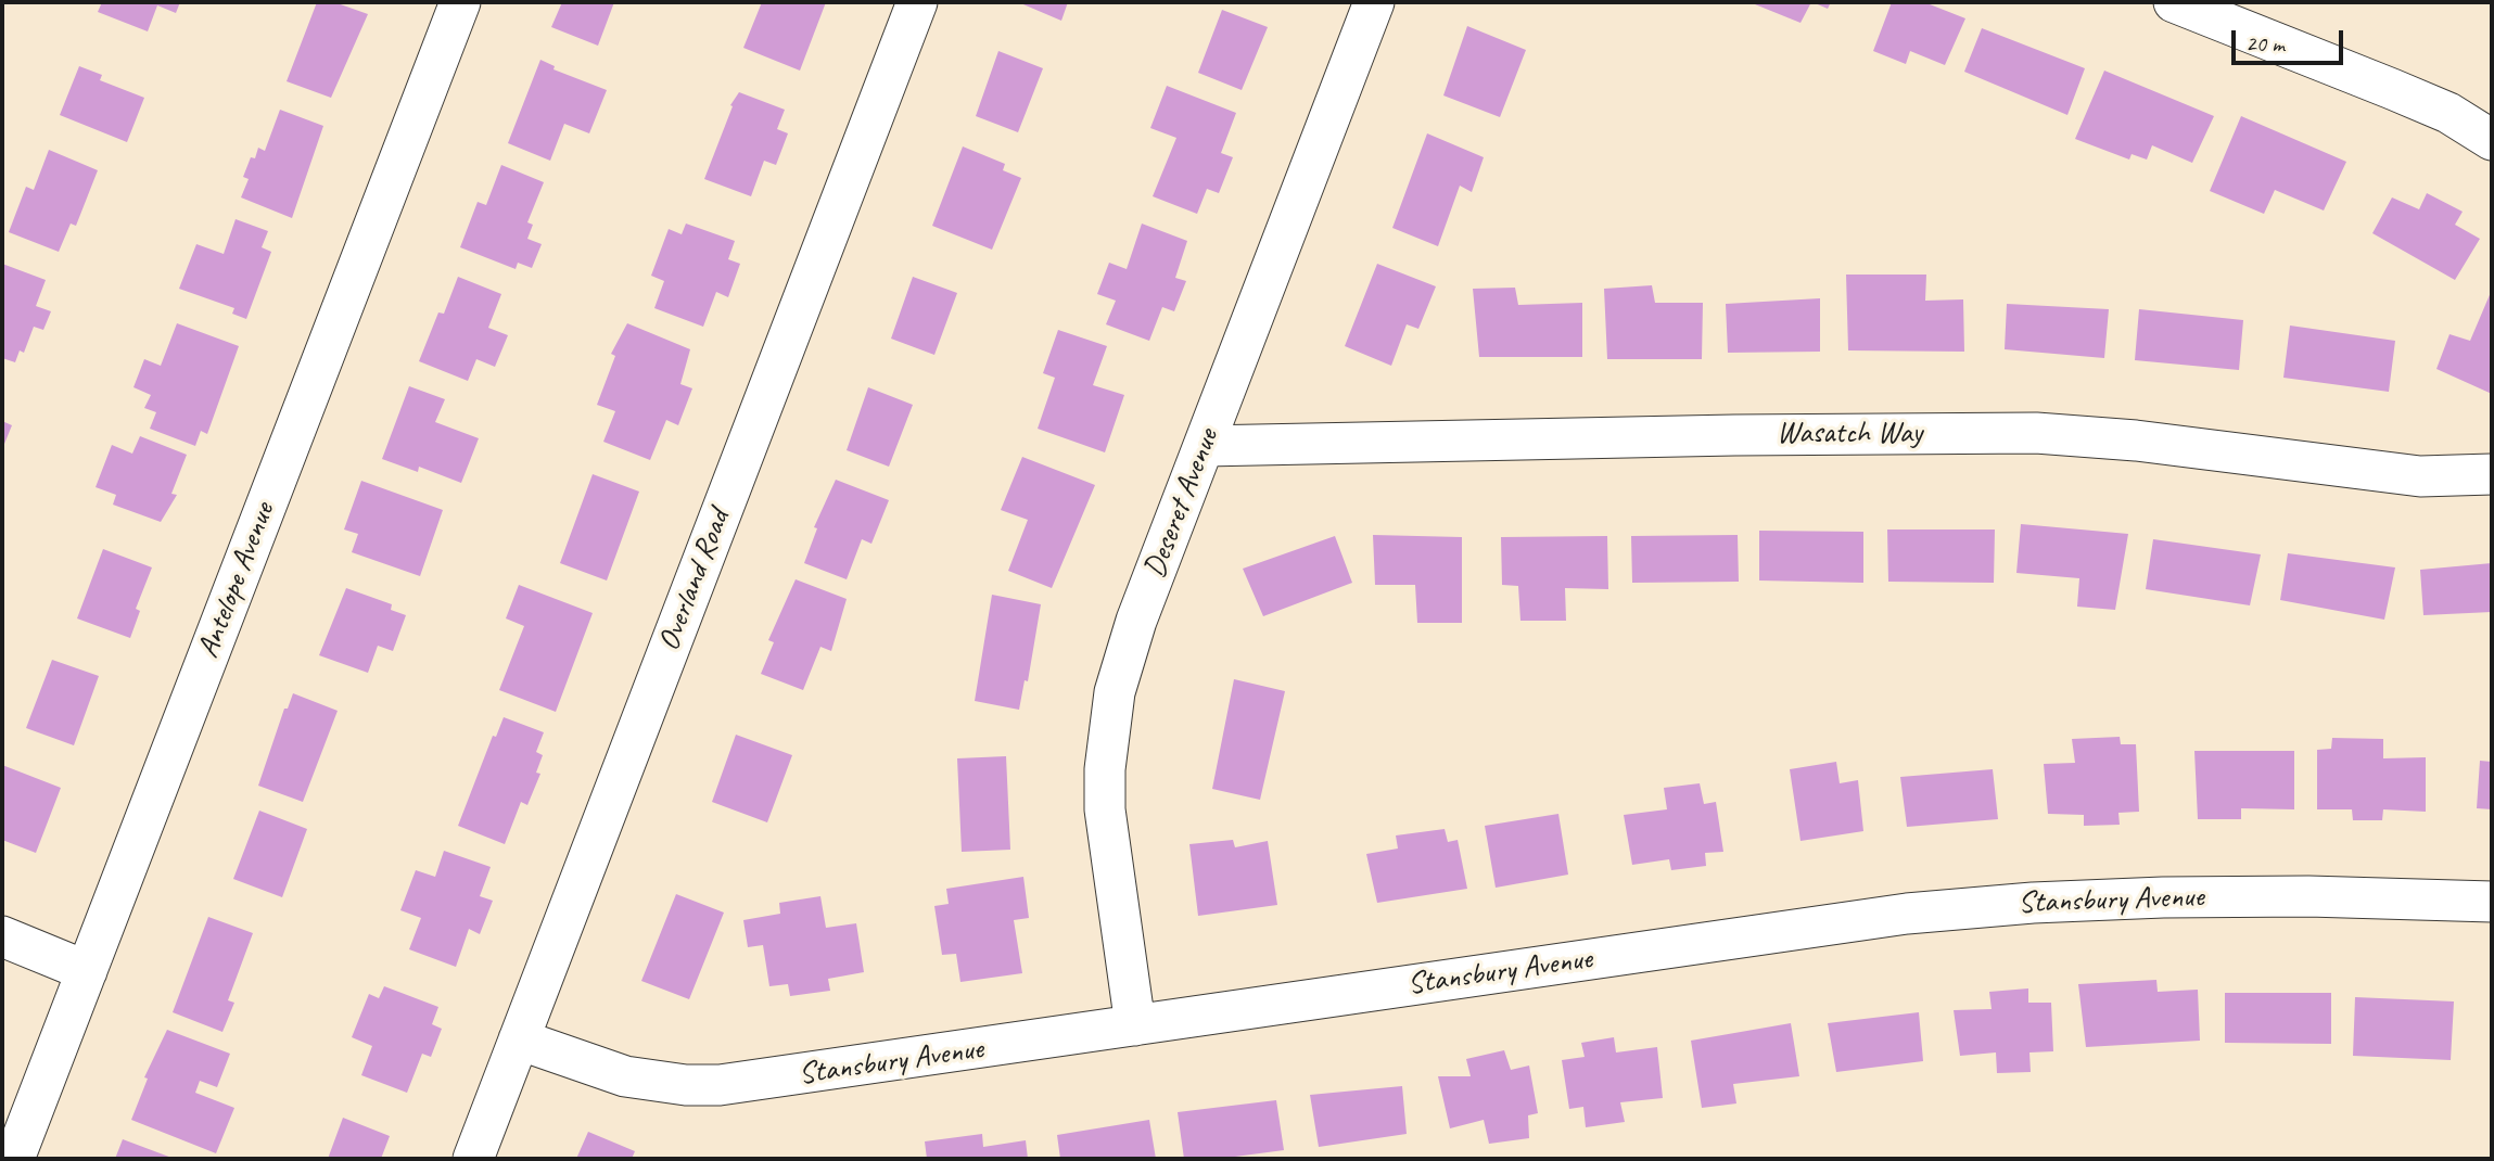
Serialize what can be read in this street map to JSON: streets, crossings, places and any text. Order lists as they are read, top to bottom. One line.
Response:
{"streets":{"street":["Wasatch Way","Deseret Avenue","Antelope Avenue","Overland Road","Stansbury Avenue"]},"crossings":[["Wasatch Way","Deseret Avenue"],["Deseret Avenue","Stansbury Avenue"],["Overland Road","Stansbury Avenue"]],"scale_bar":"20 m"}
